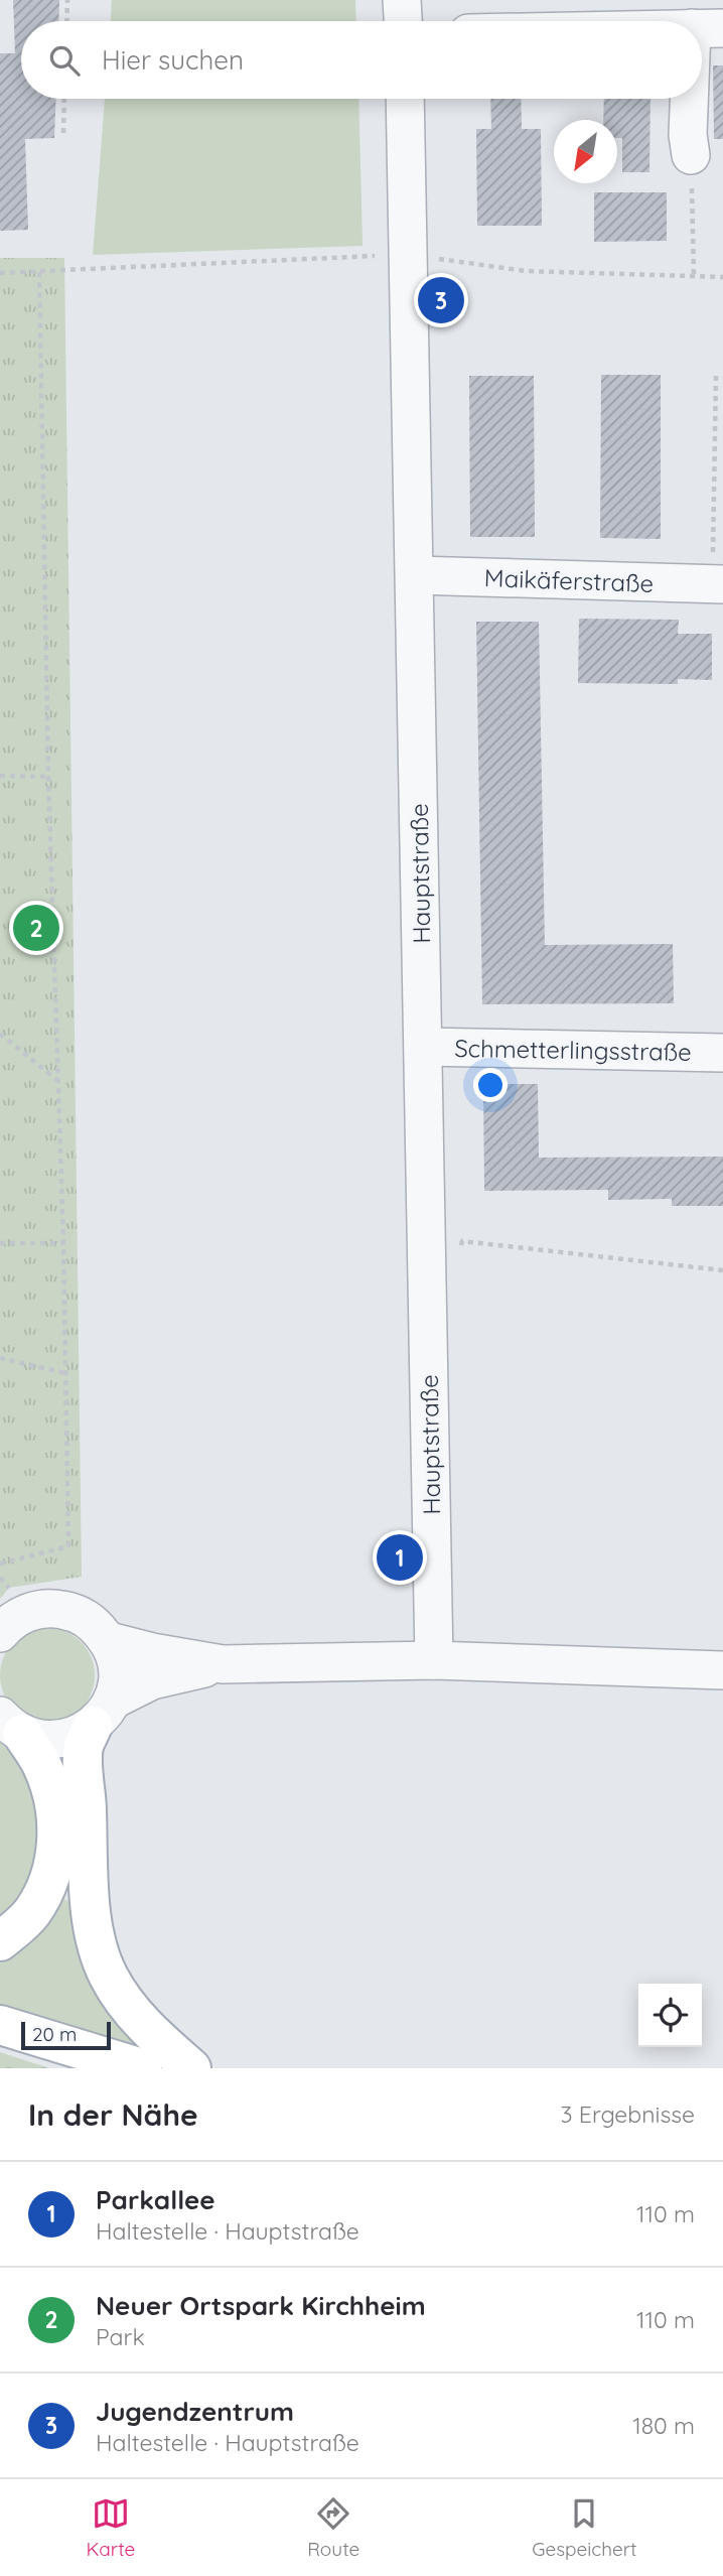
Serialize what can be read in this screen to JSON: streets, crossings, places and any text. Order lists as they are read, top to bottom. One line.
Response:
{"streets":{"street":["Maikäferstraße","Hauptstraße","Schmetterlingsstraße"]},"crossings":[["Maikäferstraße","Hauptstraße"],["Hauptstraße","Schmetterlingsstraße"]],"scale_bar":"20 m","north":"bottom left","page":{"search":"Hier suchen","pins":["3","2","1"],"scale":"20 m","heading":["In der Nähe","3 Ergebnisse"],"list":[{"mark":"1","name":"Parkallee","note":"Haltestelle · Hauptstraße","value":"110 m"},{"mark":"2","name":"Neuer Ortspark Kirchheim","note":"Park","value":"110 m"},{"mark":"3","name":"Jugendzentrum","note":"Haltestelle · Hauptstraße","value":"180 m"}],"nav":["Karte","Route","Gespeichert"]}}
